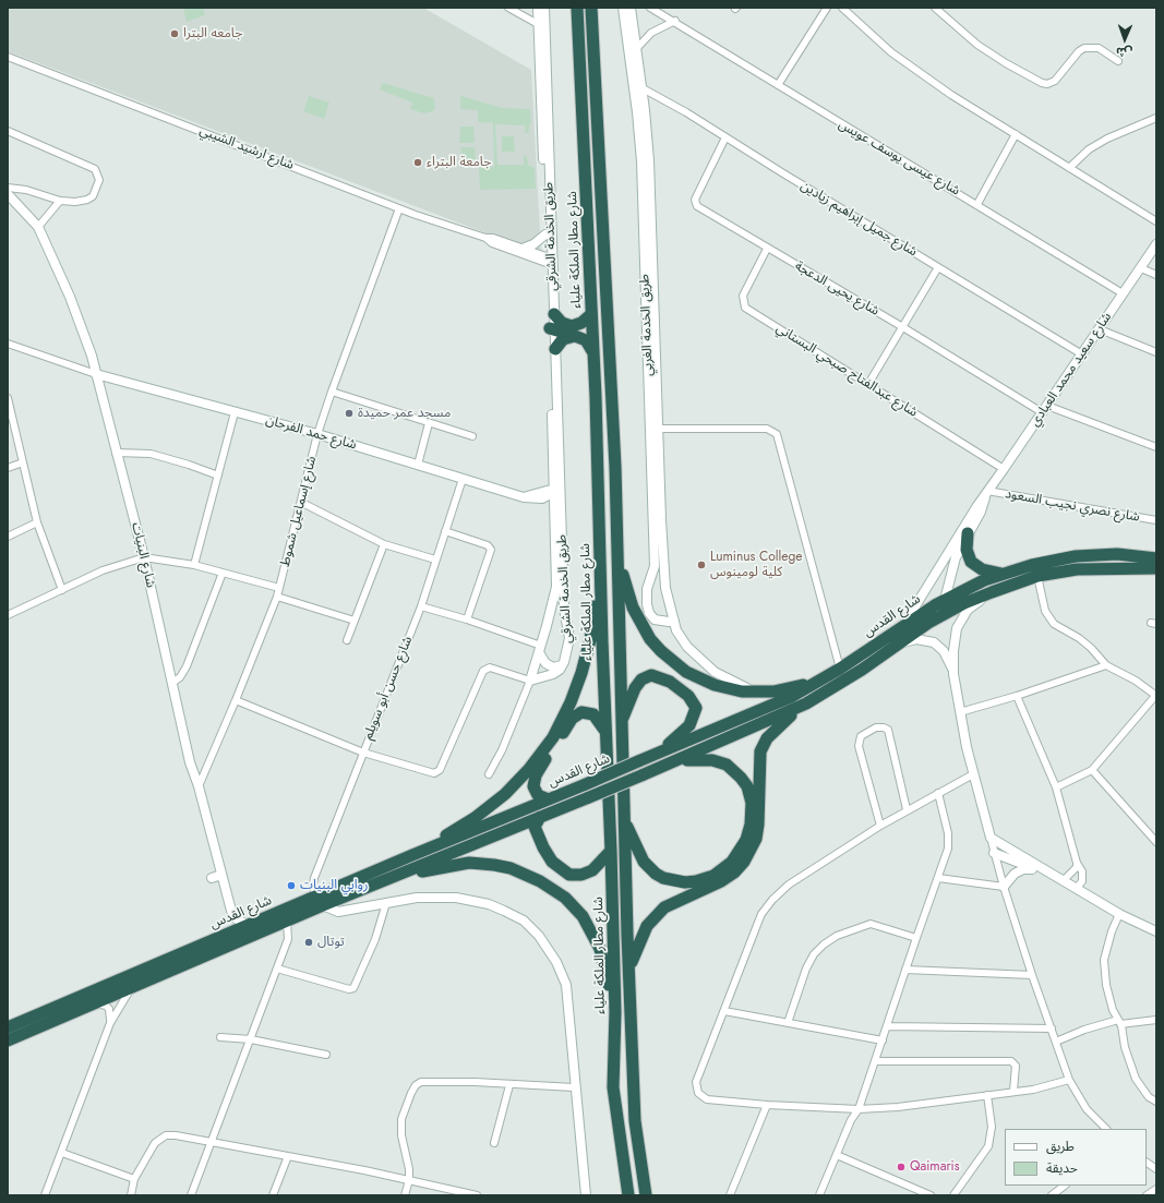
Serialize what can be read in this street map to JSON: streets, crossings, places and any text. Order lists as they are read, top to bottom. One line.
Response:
{"streets":{"highway":["شارع مطار الملكة علياء","شارع القدس"],"street":["شارع ارشيد الشيبي","شارع عيسى يوسف عويس","شارع جميل إبراهيم زيادين","طريق الخدمة الشرقي","شارع يحيى الدعجة","طريق الخدمة الغربي","شارع سعيد محمد العبادي","شارع عبدالفتاح صبحي البستاني","شارع حمد الفرحان","شارع نصري نجيب السعود","شارع إسماعيل شموط","شارع البنيات","شارع حسن أبو سويلم"]},"crossings":[["شارع ارشيد الشيبي","طريق الخدمة الشرقي"],["شارع ارشيد الشيبي","شارع إسماعيل شموط"],["شارع عيسى يوسف عويس","شارع سعيد محمد العبادي"],["شارع جميل إبراهيم زيادين","شارع يحيى الدعجة"],["شارع جميل إبراهيم زيادين","طريق الخدمة الغربي"],["شارع جميل إبراهيم زيادين","شارع سعيد محمد العبادي"],["طريق الخدمة الشرقي","شارع حمد الفرحان"],["شارع يحيى الدعجة","شارع سعيد محمد العبادي"],["شارع يحيى الدعجة","شارع عبدالفتاح صبحي البستاني"],["شارع سعيد محمد العبادي","شارع عبدالفتاح صبحي البستاني"],["شارع سعيد محمد العبادي","شارع نصري نجيب السعود"],["شارع سعيد محمد العبادي","شارع القدس"],["شارع حمد الفرحان","شارع إسماعيل شموط"],["شارع حمد الفرحان","شارع البنيات"],["شارع حمد الفرحان","شارع حسن أبو سويلم"],["شارع إسماعيل شموط","شارع البنيات"],["شارع البنيات","شارع القدس"],["شارع القدس","شارع حسن أبو سويلم"]],"places":["جامعه البترا","جامعة البتراء","مسجد عمر حميدة","Luminus College كلية لومينوس","روابي البنيات","توتال","Qaimaris"],"legend":["طريق","حديقة"],"north":"bottom"}
